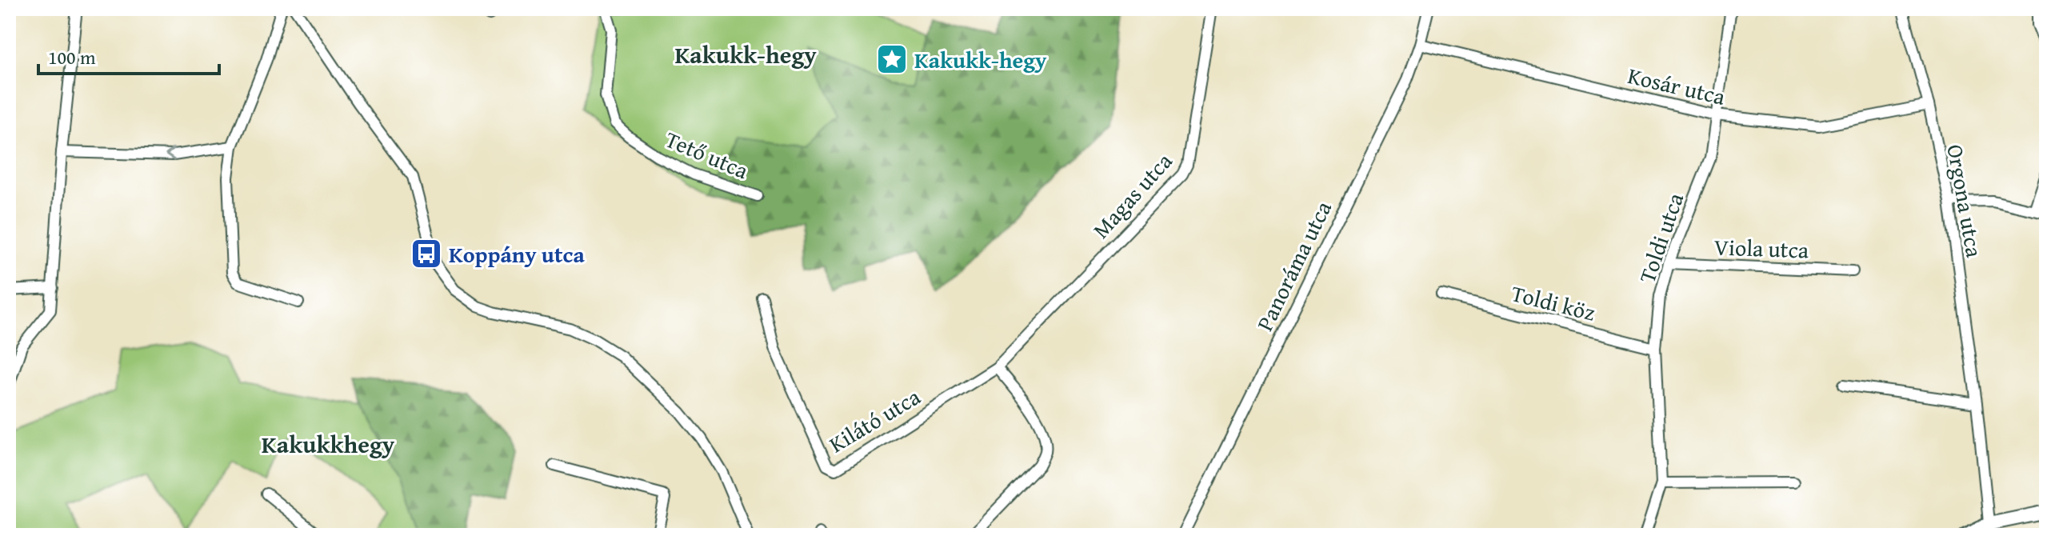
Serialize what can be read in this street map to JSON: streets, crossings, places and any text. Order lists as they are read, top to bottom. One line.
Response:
{"streets":{"street":["Kosár utca","Tető utca","Magas utca","Orgona utca","Toldi utca","Viola utca","Panoráma utca","Toldi köz","Kilátó utca"]},"crossings":[["Kosár utca","Orgona utca"],["Kosár utca","Toldi utca"],["Kosár utca","Panoráma utca"],["Magas utca","Kilátó utca"],["Toldi utca","Viola utca"],["Toldi utca","Toldi köz"]],"districts":["Kakukk-hegy","Kakukkhegy"],"places":{"place":["Kakukk-hegy"],"bus stop":["Koppány utca"]},"scale_bar":"100 m"}
